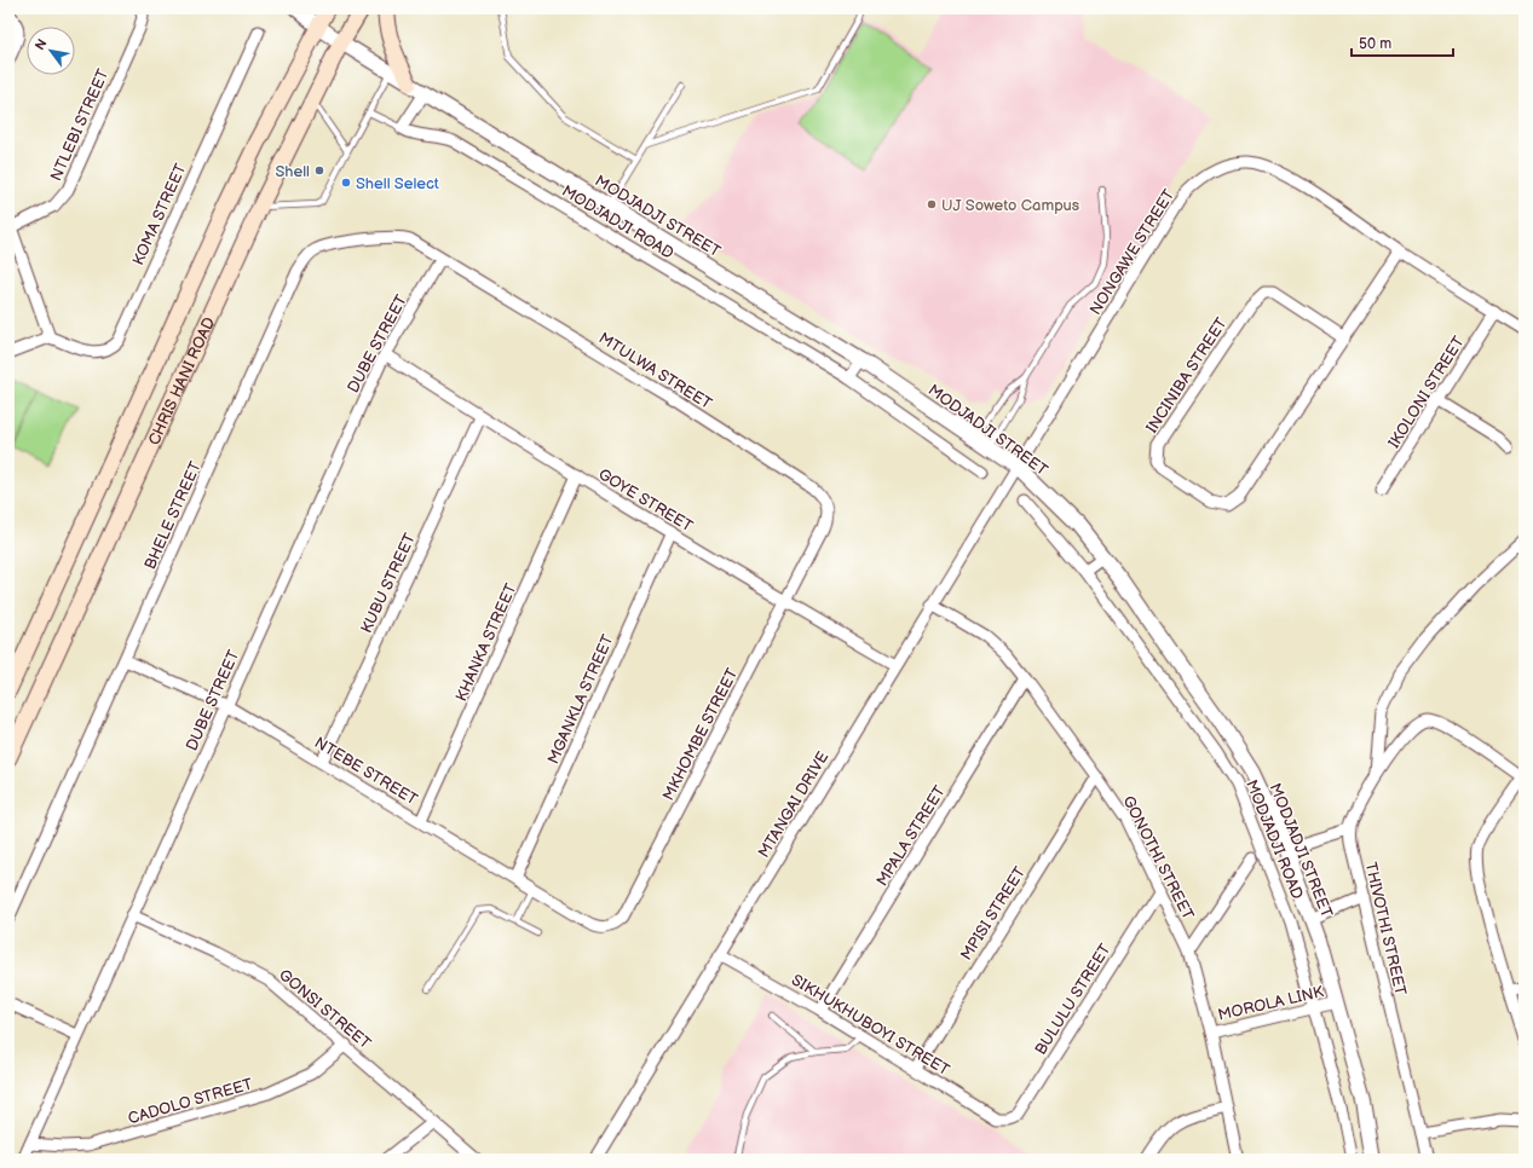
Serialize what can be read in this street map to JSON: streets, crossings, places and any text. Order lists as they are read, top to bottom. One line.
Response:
{"streets":{"main road":["CHRIS HANI ROAD"],"street":["NTLEBI STREET","KOMA STREET","MODJADJI STREET","MODJADJI ROAD","NONGAWE STREET","DUBE STREET","MTULWA STREET","INCINIBA STREET","IKOLONI STREET","GOYE STREET","BHELE STREET","KUBU STREET","KHANKA STREET","MGANKLA STREET","MKHOMBE STREET","NTEBE STREET","MTANGAI DRIVE","MPALA STREET","GONOTHI STREET","MPISI STREET","THIVOTHI STREET","BULULU STREET","MOROLA LINK","GONSI STREET","SIKHUKHUBOYI STREET","CADOLO STREET"]},"crossings":[["MODJADJI STREET","NONGAWE STREET"],["MODJADJI STREET","CHRIS HANI ROAD"],["MODJADJI STREET","MTANGAI DRIVE"],["MODJADJI STREET","MOROLA LINK"],["MODJADJI ROAD","MOROLA LINK"],["NONGAWE STREET","INCINIBA STREET"],["NONGAWE STREET","IKOLONI STREET"],["NONGAWE STREET","MTANGAI DRIVE"],["DUBE STREET","MTULWA STREET"],["DUBE STREET","GOYE STREET"],["DUBE STREET","BHELE STREET"],["DUBE STREET","NTEBE STREET"],["DUBE STREET","GONSI STREET"],["DUBE STREET","CADOLO STREET"],["MTULWA STREET","BHELE STREET"],["MTULWA STREET","MKHOMBE STREET"],["GOYE STREET","KUBU STREET"],["GOYE STREET","KHANKA STREET"],["GOYE STREET","MGANKLA STREET"],["GOYE STREET","MKHOMBE STREET"],["GOYE STREET","MTANGAI DRIVE"],["BHELE STREET","NTEBE STREET"],["KUBU STREET","NTEBE STREET"],["KHANKA STREET","NTEBE STREET"],["MGANKLA STREET","NTEBE STREET"],["MKHOMBE STREET","NTEBE STREET"],["MTANGAI DRIVE","GONOTHI STREET"],["MTANGAI DRIVE","SIKHUKHUBOYI STREET"],["MPALA STREET","GONOTHI STREET"],["MPALA STREET","SIKHUKHUBOYI STREET"],["GONOTHI STREET","MPISI STREET"],["GONOTHI STREET","BULULU STREET"],["GONOTHI STREET","MOROLA LINK"],["MPISI STREET","SIKHUKHUBOYI STREET"],["BULULU STREET","SIKHUKHUBOYI STREET"],["GONSI STREET","CADOLO STREET"]],"places":["Shell","Shell Select","UJ Soweto Campus"],"scale_bar":"50 m","north":"top left"}
